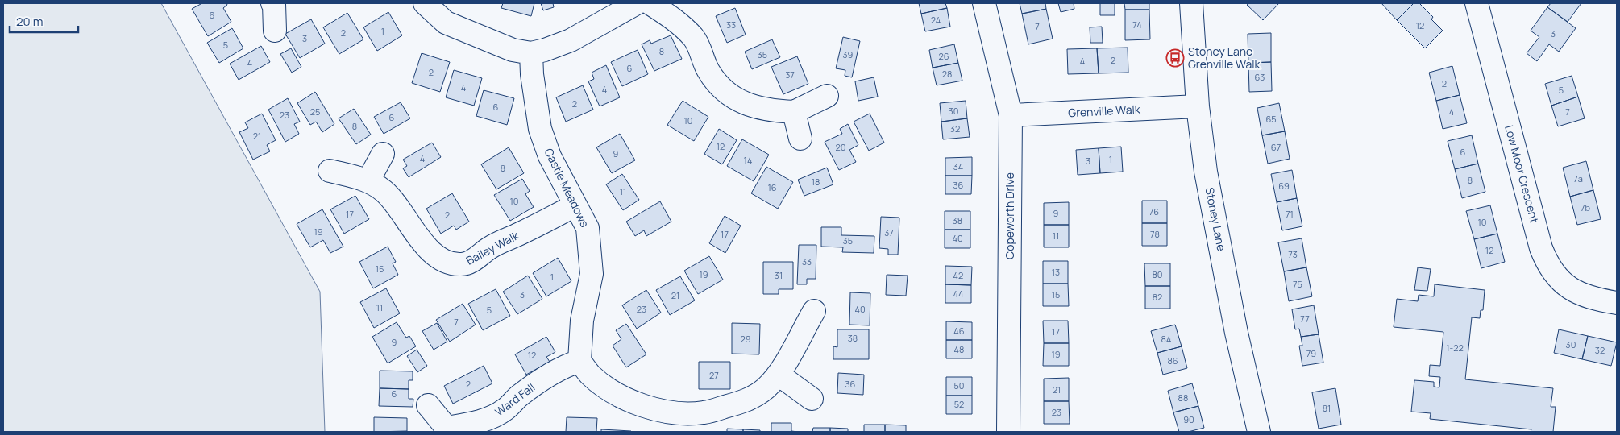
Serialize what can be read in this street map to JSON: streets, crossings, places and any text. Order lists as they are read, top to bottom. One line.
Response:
{"streets":{"street":["Grenville Walk","Low Moor Crescent","Castle Meadows","Copeworth Drive","Stoney Lane","Bailey Walk","Ward Fall"]},"crossings":[["Grenville Walk","Copeworth Drive"],["Grenville Walk","Stoney Lane"],["Castle Meadows","Bailey Walk"],["Castle Meadows","Ward Fall"]],"places":{"bus stop":["Stoney Lane Grenville Walk"]},"house_numbers":["6","24","33","74","12","7","1","2","3","3","5","8","35","39","26","2","4","4","6","2","28","37","63","2","4","4","5","2","6","30","25","4","7","23","6","65","10","8","32","21","12","20","67","6","9","4","1","14","3","34","8","7a","8","18","36","69","16","11","10","7b","76","9","17","71","2","38","10","19","37","17","78","11","40","35","12","73","33","15","13","19","80","31","42","1","75","44","3","15","21","82","11","23","40","5","77","7","46","17","38","29","84","9","30","1-22","48","32","79","19","12","86","27","2","36","50","21","6","88","52","81","23","90"],"scale_bar":"20 m"}
